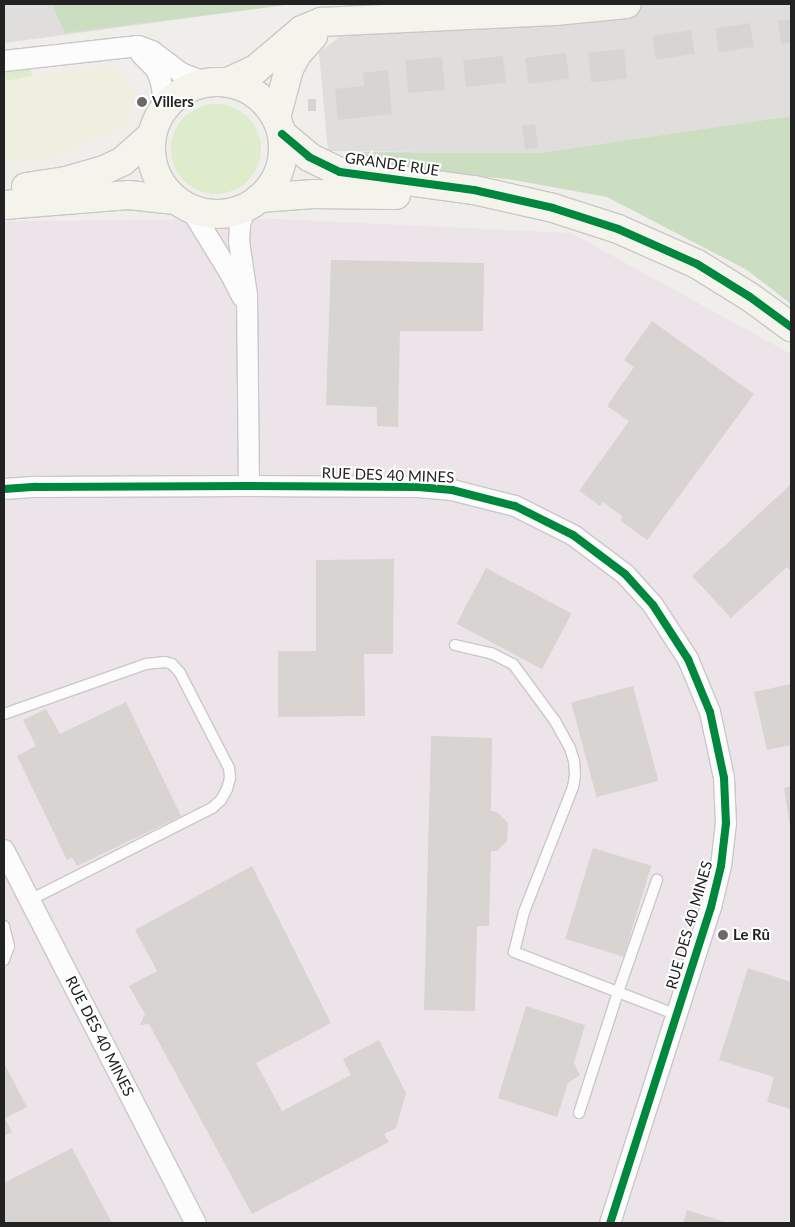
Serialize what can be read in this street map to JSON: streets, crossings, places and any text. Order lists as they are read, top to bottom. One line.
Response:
{"streets":{"street":["GRANDE RUE","RUE DES 40 MINES"]},"places":["Villers","Le Rû"]}
